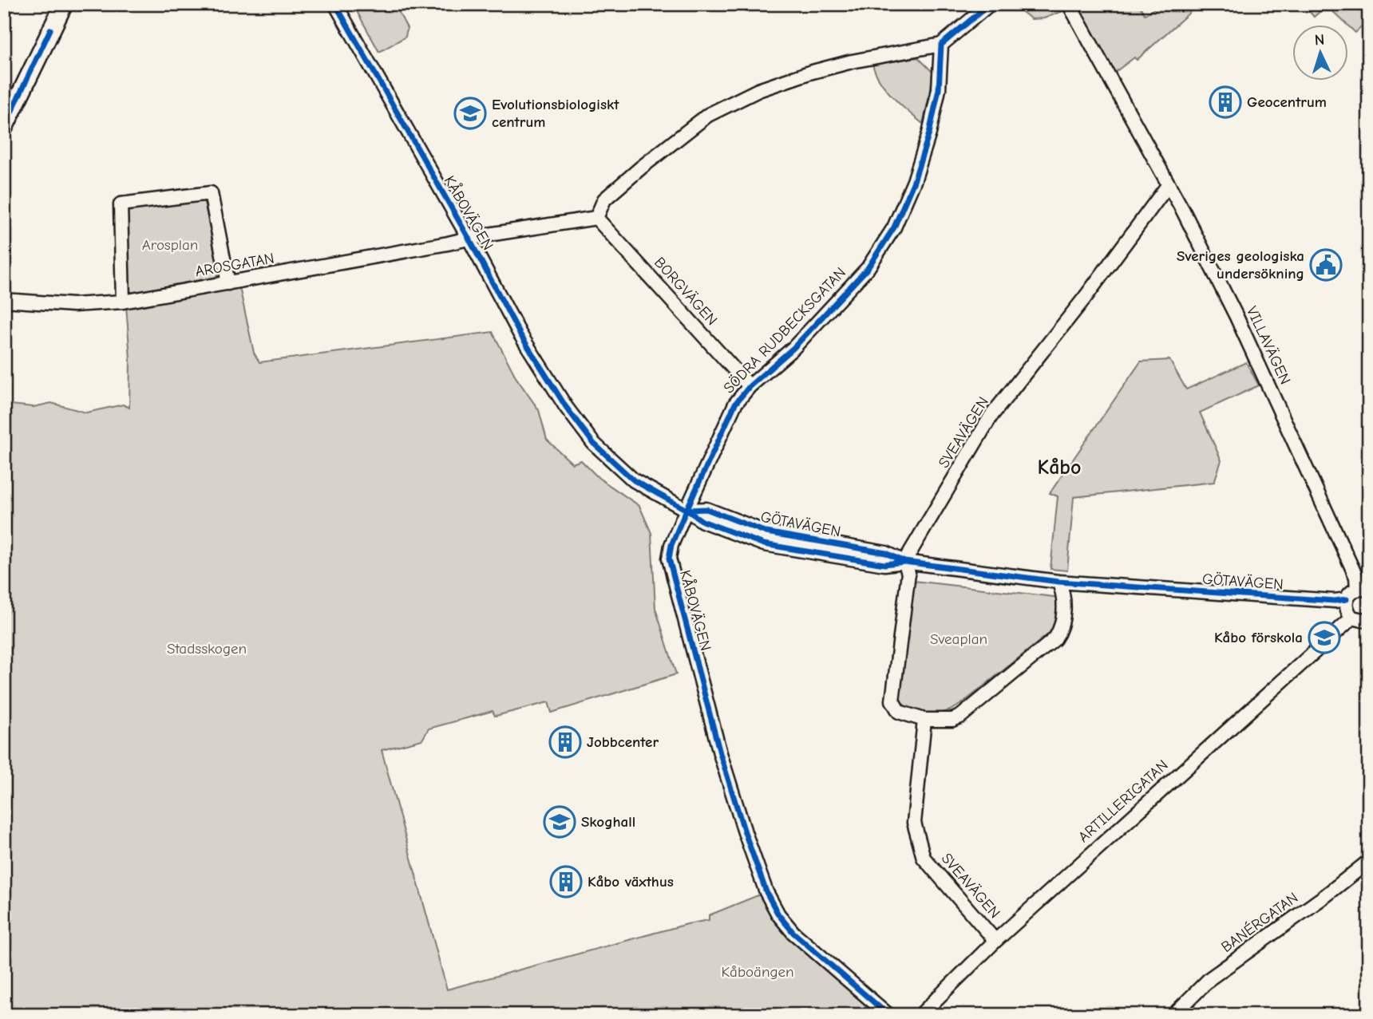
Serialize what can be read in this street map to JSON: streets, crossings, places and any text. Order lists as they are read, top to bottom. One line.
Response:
{"streets":{"street":["KÅBOVÄGEN","AROSGATAN","BORGVÄGEN","SÖDRA RUDBECKSGATAN","VILLAVÄGEN","SVEAVÄGEN","GÖTAVÄGEN","ARTILLERIGATAN","BANÉRGATAN"]},"crossings":[["KÅBOVÄGEN","AROSGATAN"],["KÅBOVÄGEN","SÖDRA RUDBECKSGATAN"],["KÅBOVÄGEN","GÖTAVÄGEN"],["AROSGATAN","BORGVÄGEN"],["BORGVÄGEN","SÖDRA RUDBECKSGATAN"],["SÖDRA RUDBECKSGATAN","GÖTAVÄGEN"],["VILLAVÄGEN","SVEAVÄGEN"],["SVEAVÄGEN","GÖTAVÄGEN"],["SVEAVÄGEN","ARTILLERIGATAN"]],"districts":["Kåbo"],"parks":["Arosplan","Sveaplan","Stadsskogen","Kåboängen"],"places":{"building":["Geocentrum","Jobbcenter","Kåbo växthus"],"school or university":["Evolutionsbiologiskt centrum","Kåbo förskola","Skoghall"],"public building":["Sveriges geologiska undersökning"]},"north":"top"}
